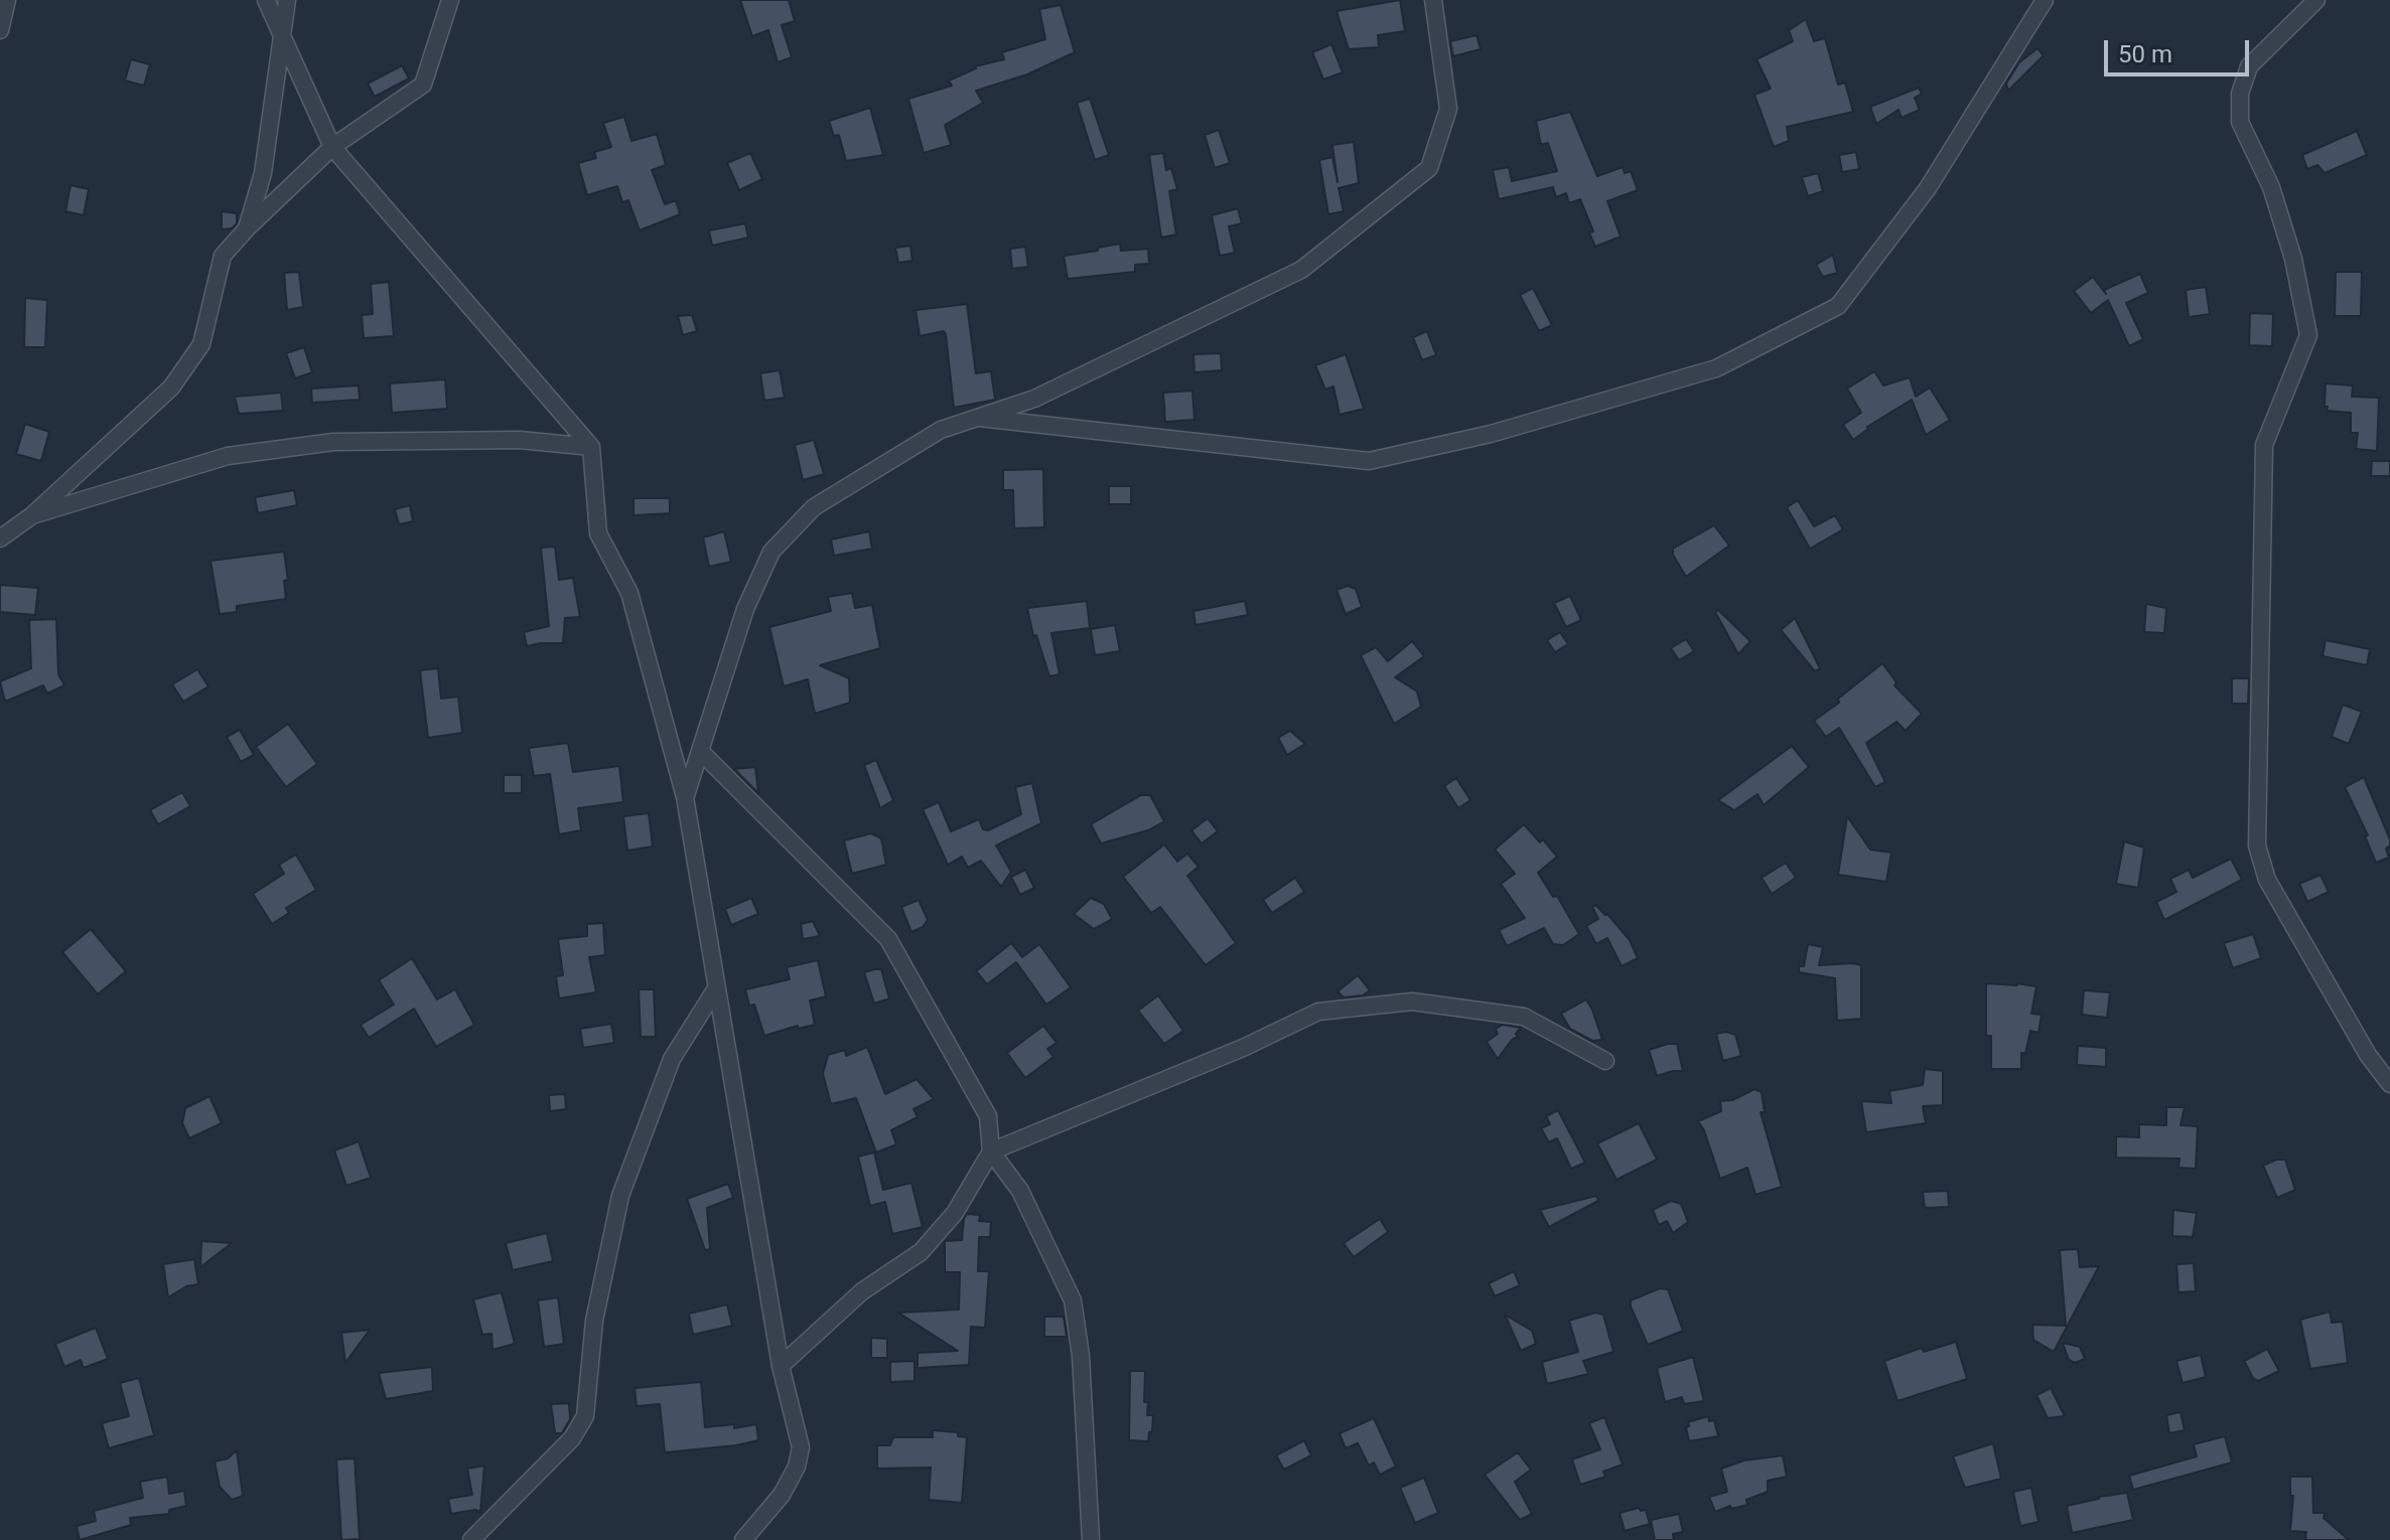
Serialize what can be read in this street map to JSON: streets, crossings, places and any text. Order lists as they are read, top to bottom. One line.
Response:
{"scale_bar":"50 m"}
